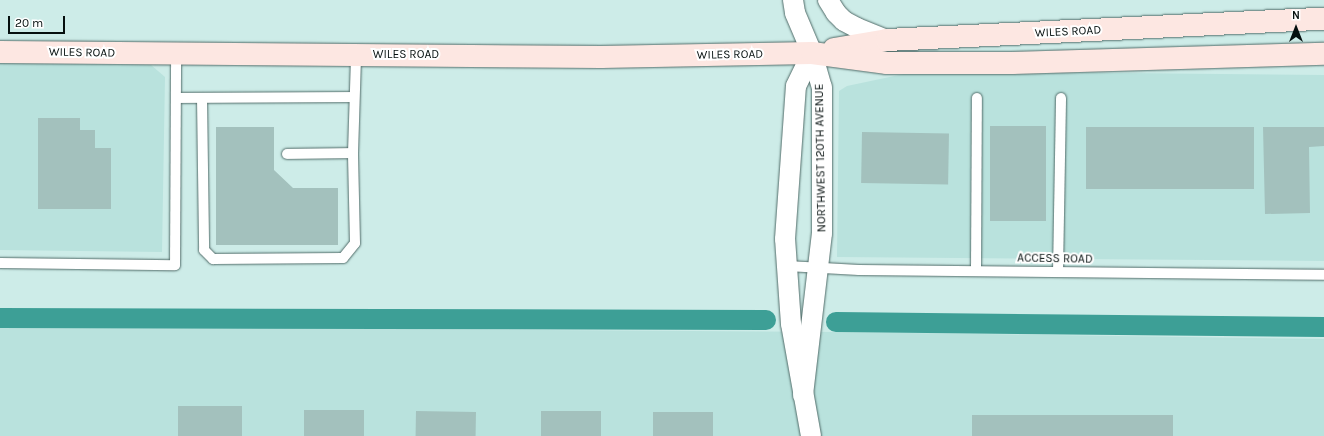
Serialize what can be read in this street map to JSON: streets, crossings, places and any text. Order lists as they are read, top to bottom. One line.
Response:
{"streets":{"street":["WILES ROAD","NORTHWEST 120TH AVENUE"],"lane":["ACCESS ROAD"]},"crossings":[["WILES ROAD","NORTHWEST 120TH AVENUE"],["NORTHWEST 120TH AVENUE","ACCESS ROAD"]],"scale_bar":"20 m","north":"top"}
